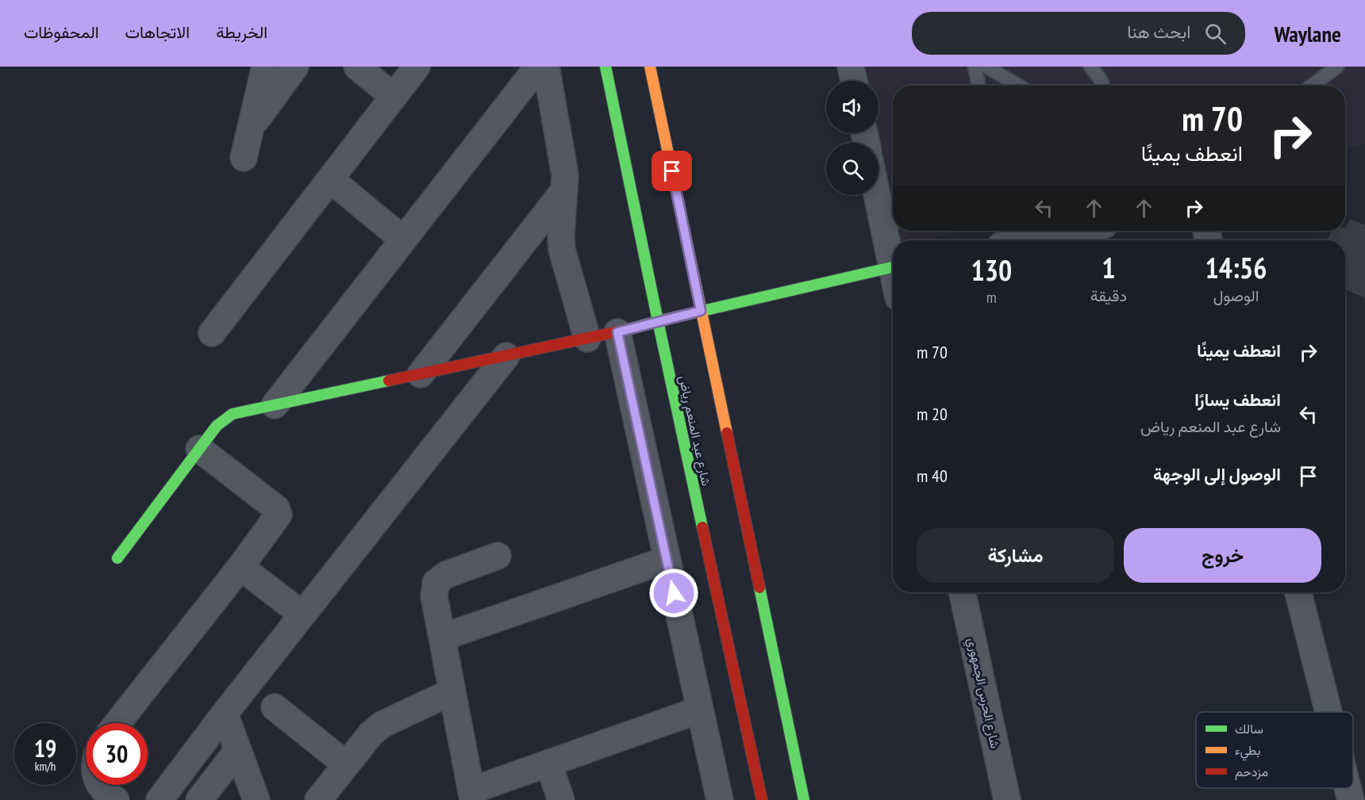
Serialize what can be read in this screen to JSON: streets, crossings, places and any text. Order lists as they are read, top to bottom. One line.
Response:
{"streets":{"main road":["شارع عبد المنعم رياض"],"street":["شارع الحرس الجمهوري"]},"legend":["سالك","بطيء","مزدحم"],"page":{"header":"Waylane","search":"ابحث هنا","nav":["الخريطة","الاتجاهات","المحفوظات"],"turn":["70 m","انعطف يمينًا"],"eta":["14:56","الوصول","1","دقيقة","130","m"],"list":[{"name":"انعطف يمينًا","value":"70 m"},{"name":"انعطف يسارًا","note":"شارع عبد المنعم رياض","value":"20 m"},{"name":"الوصول إلى الوجهة","value":"40 m"}],"buttons":["خروج","مشاركة"],"speed":"19 km/h","limit":"30"}}
